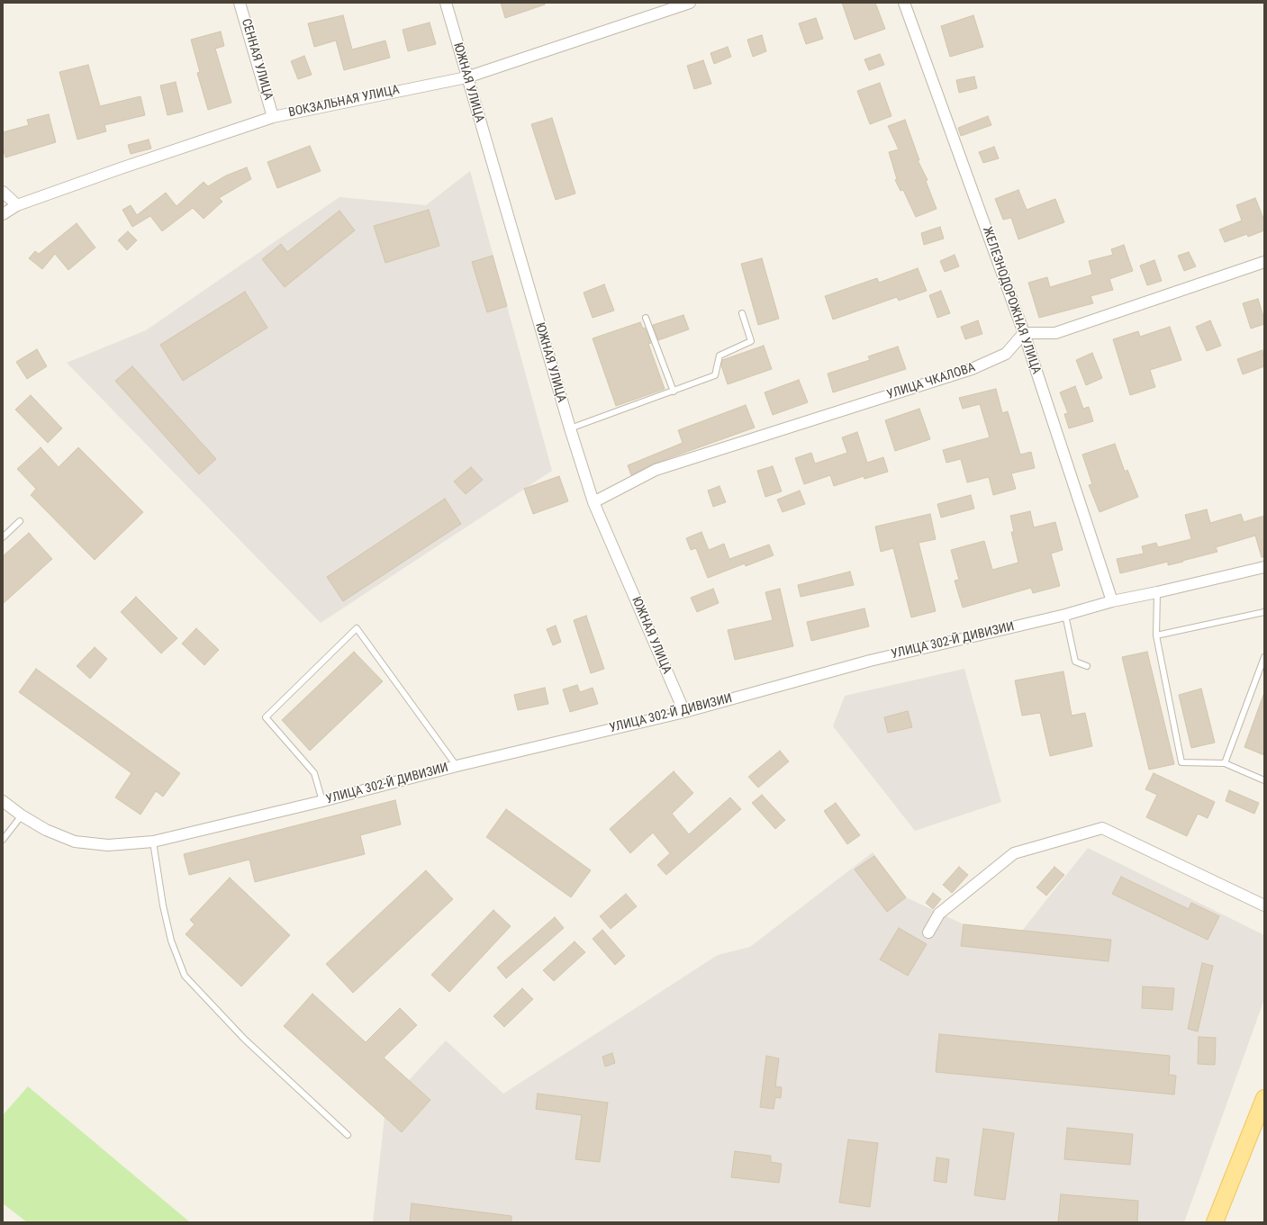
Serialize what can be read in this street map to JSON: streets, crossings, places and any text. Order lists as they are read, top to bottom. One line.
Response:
{"streets":{"street":["СЕННАЯ УЛИЦА","ЮЖНАЯ УЛИЦА","ВОКЗАЛЬНАЯ УЛИЦА","ЖЕЛЕЗНОДОРОЖНАЯ УЛИЦА","УЛИЦА ЧКАЛОВА","УЛИЦА 302-Й ДИВИЗИИ"]},"crossings":[["СЕННАЯ УЛИЦА","ВОКЗАЛЬНАЯ УЛИЦА"],["ЮЖНАЯ УЛИЦА","ВОКЗАЛЬНАЯ УЛИЦА"],["ЮЖНАЯ УЛИЦА","УЛИЦА ЧКАЛОВА"],["ЮЖНАЯ УЛИЦА","УЛИЦА 302-Й ДИВИЗИИ"],["ЖЕЛЕЗНОДОРОЖНАЯ УЛИЦА","УЛИЦА ЧКАЛОВА"],["ЖЕЛЕЗНОДОРОЖНАЯ УЛИЦА","УЛИЦА 302-Й ДИВИЗИИ"]]}
